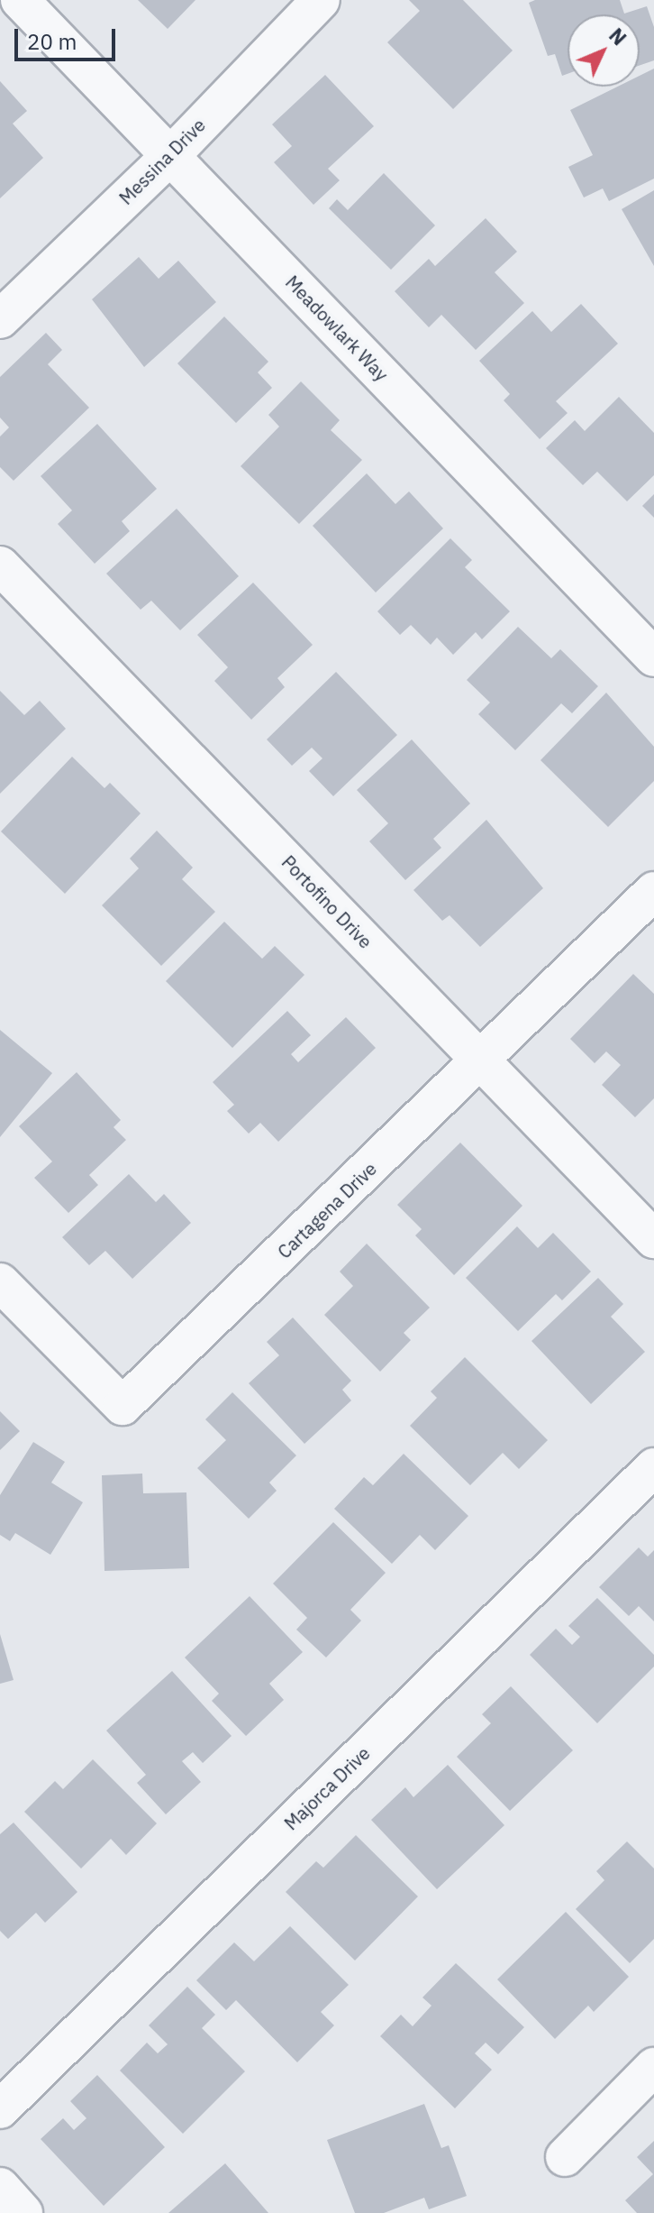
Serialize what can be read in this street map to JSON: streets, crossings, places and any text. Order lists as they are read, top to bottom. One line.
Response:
{"streets":{"street":["Messina Drive","Meadowlark Way","Portofino Drive","Cartagena Drive","Majorca Drive"]},"crossings":[["Messina Drive","Meadowlark Way"],["Portofino Drive","Cartagena Drive"]],"scale_bar":"20 m","north":"top right"}
